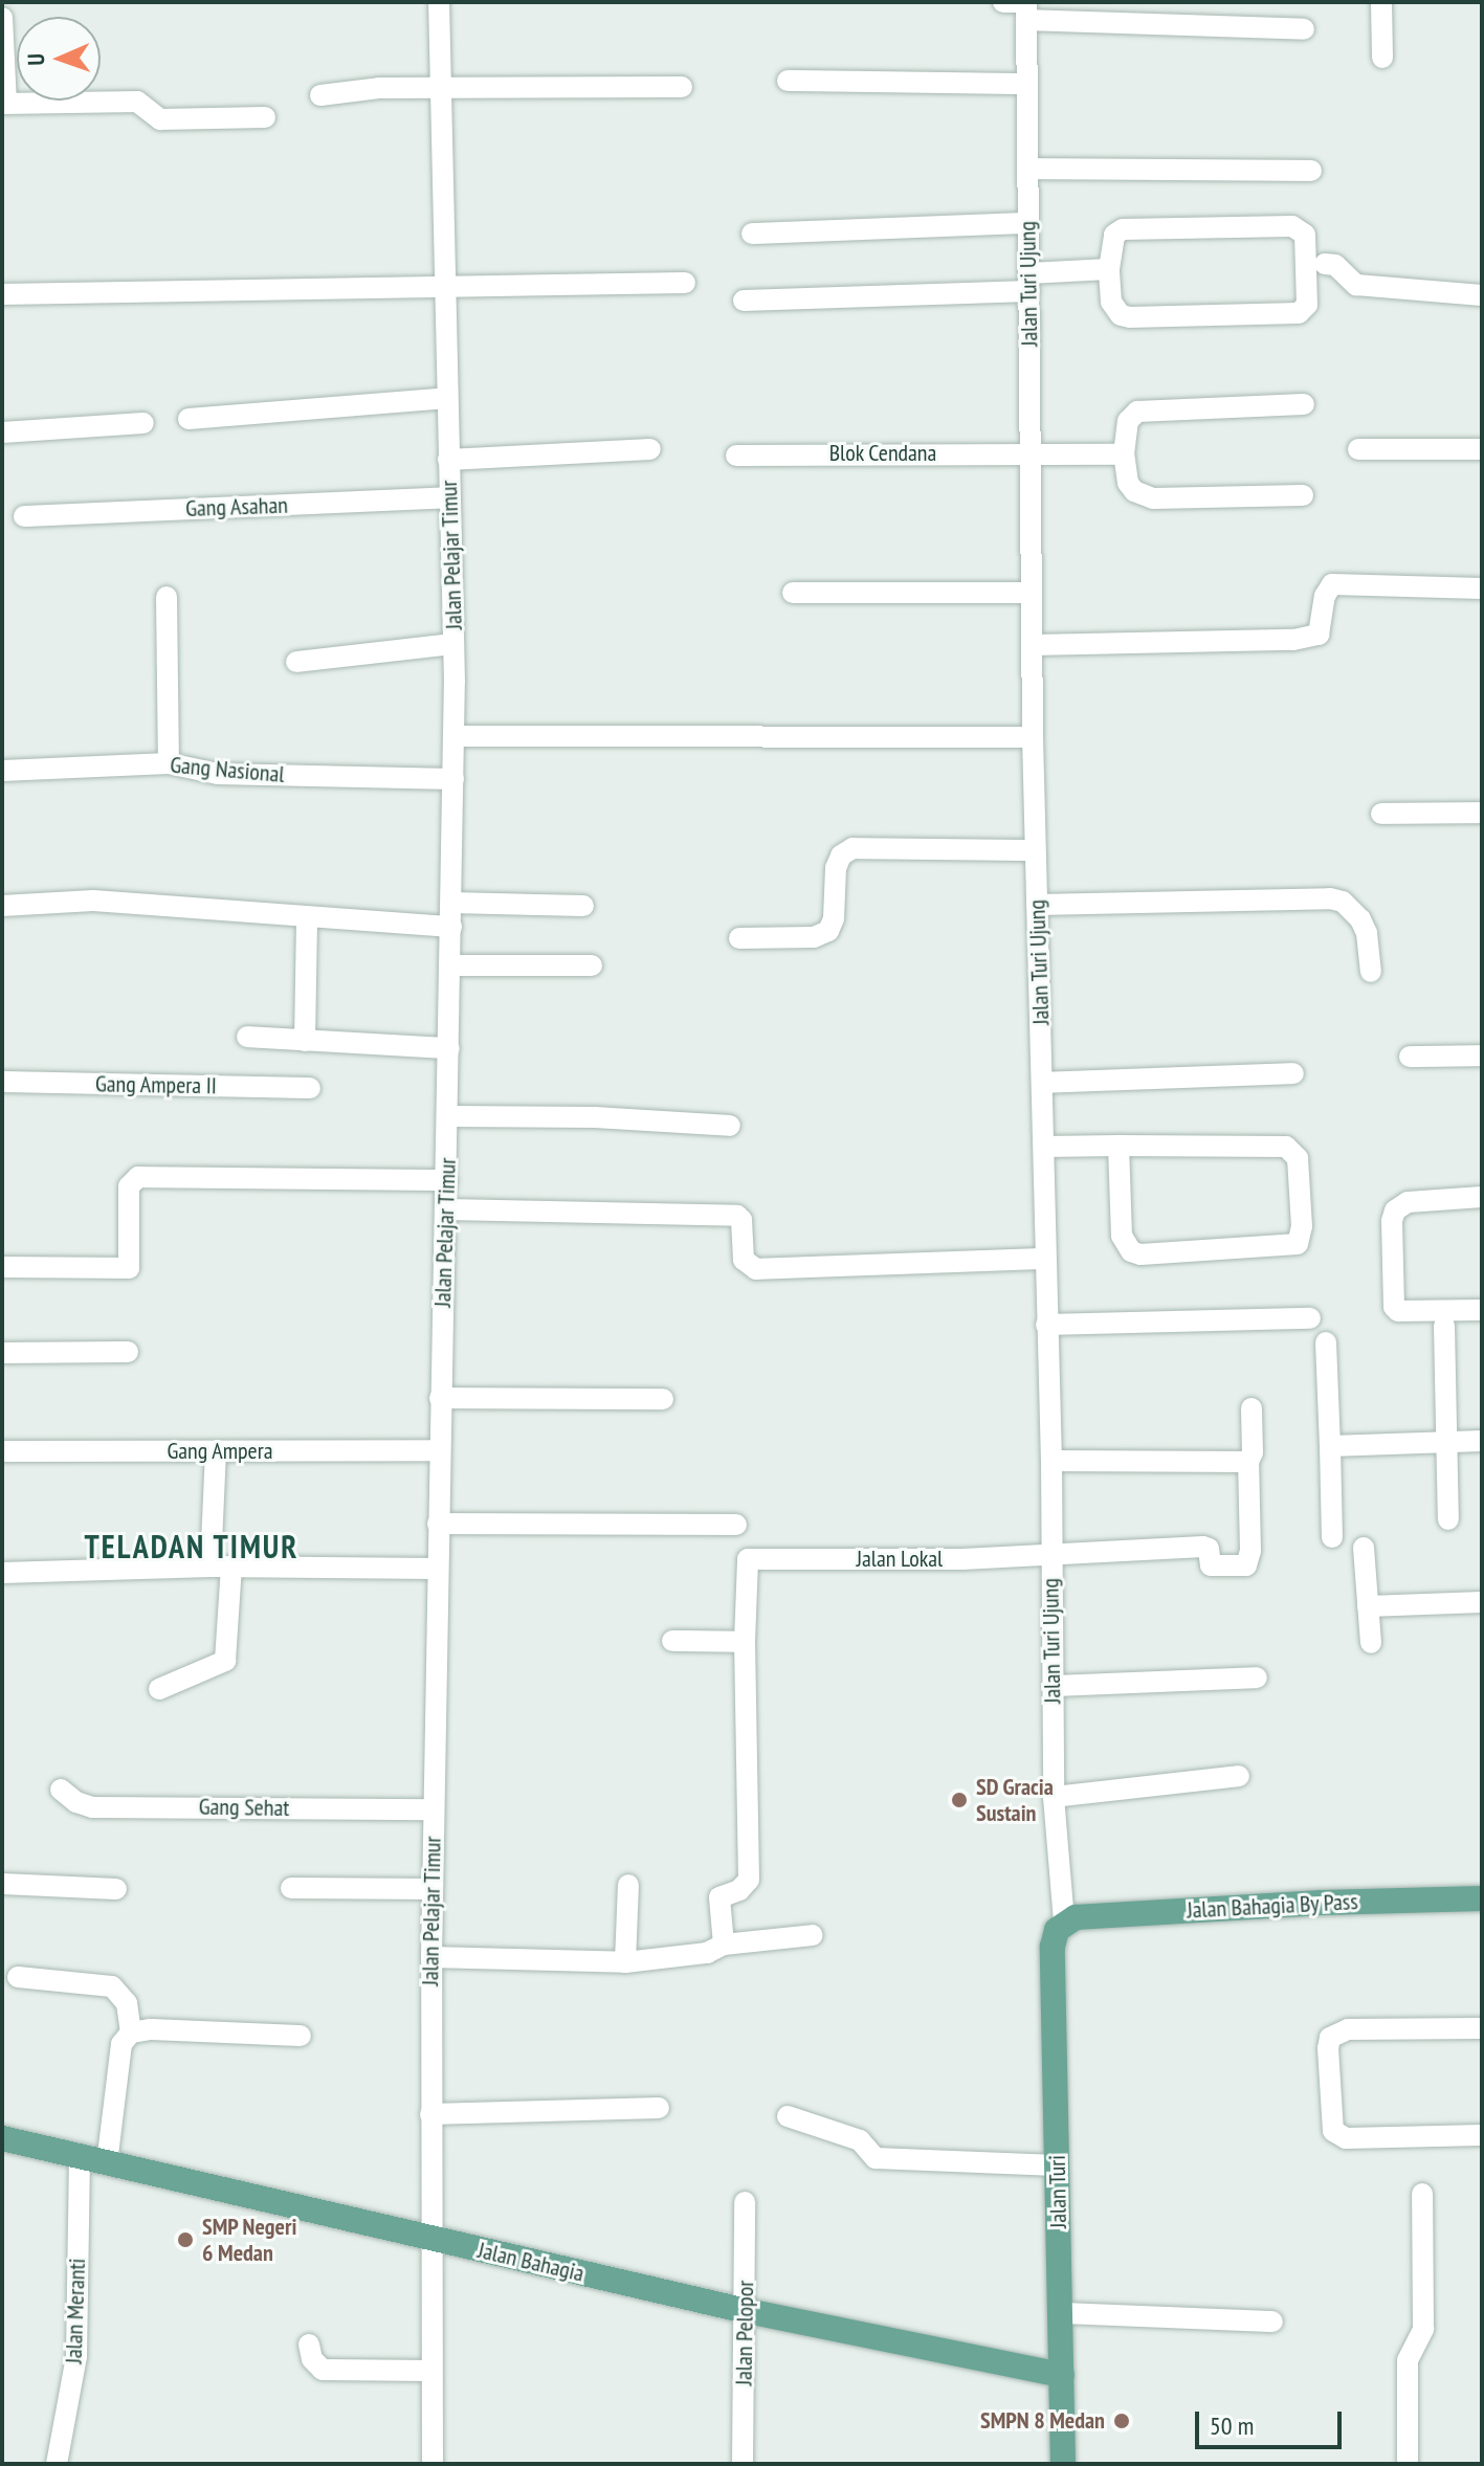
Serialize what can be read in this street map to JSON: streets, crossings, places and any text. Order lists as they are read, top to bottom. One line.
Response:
{"streets":{"main road":["Jalan Bahagia By Pass","Jalan Turi","Jalan Bahagia"],"street":["Jalan Turi Ujung","Blok Cendana","Gang Asahan","Jalan Pelajar Timur","Gang Nasional","Gang Ampera II","Gang Ampera","Jalan Lokal","Gang Sehat","Jalan Meranti","Jalan Pelopor"]},"crossings":[["Jalan Turi Ujung","Blok Cendana"],["Jalan Turi Ujung","Jalan Lokal"],["Jalan Turi Ujung","Jalan Bahagia By Pass"],["Jalan Turi Ujung","Jalan Turi"],["Gang Asahan","Jalan Pelajar Timur"],["Jalan Pelajar Timur","Gang Nasional"],["Jalan Pelajar Timur","Gang Ampera"],["Jalan Pelajar Timur","Gang Sehat"],["Jalan Pelajar Timur","Jalan Bahagia"],["Jalan Bahagia By Pass","Jalan Turi"],["Jalan Turi","Jalan Bahagia"],["Jalan Bahagia","Jalan Meranti"],["Jalan Bahagia","Jalan Pelopor"]],"districts":["TELADAN TIMUR"],"places":["SD Gracia Sustain","SMP Negeri 6 Medan","SMPN 8 Medan"],"scale_bar":"50 m","north":"left"}
